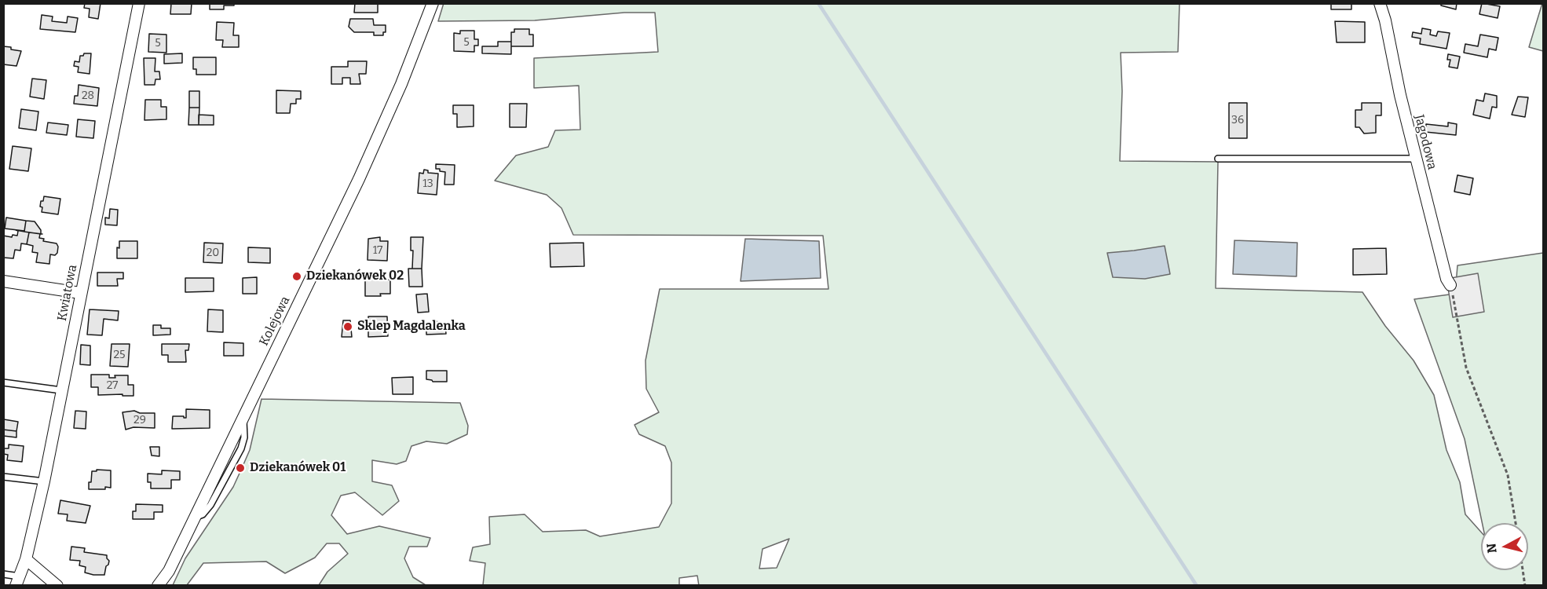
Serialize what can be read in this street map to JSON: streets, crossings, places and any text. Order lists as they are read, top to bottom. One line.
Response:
{"streets":{"street":["Jagodowa","Kwiatowa","Kolejowa"]},"places":["Dziekanówek 02","Sklep Magdalenka","Dziekanówek 01"],"house_numbers":["5","5","28","36","13","17","20","25","27","29"],"north":"left"}
